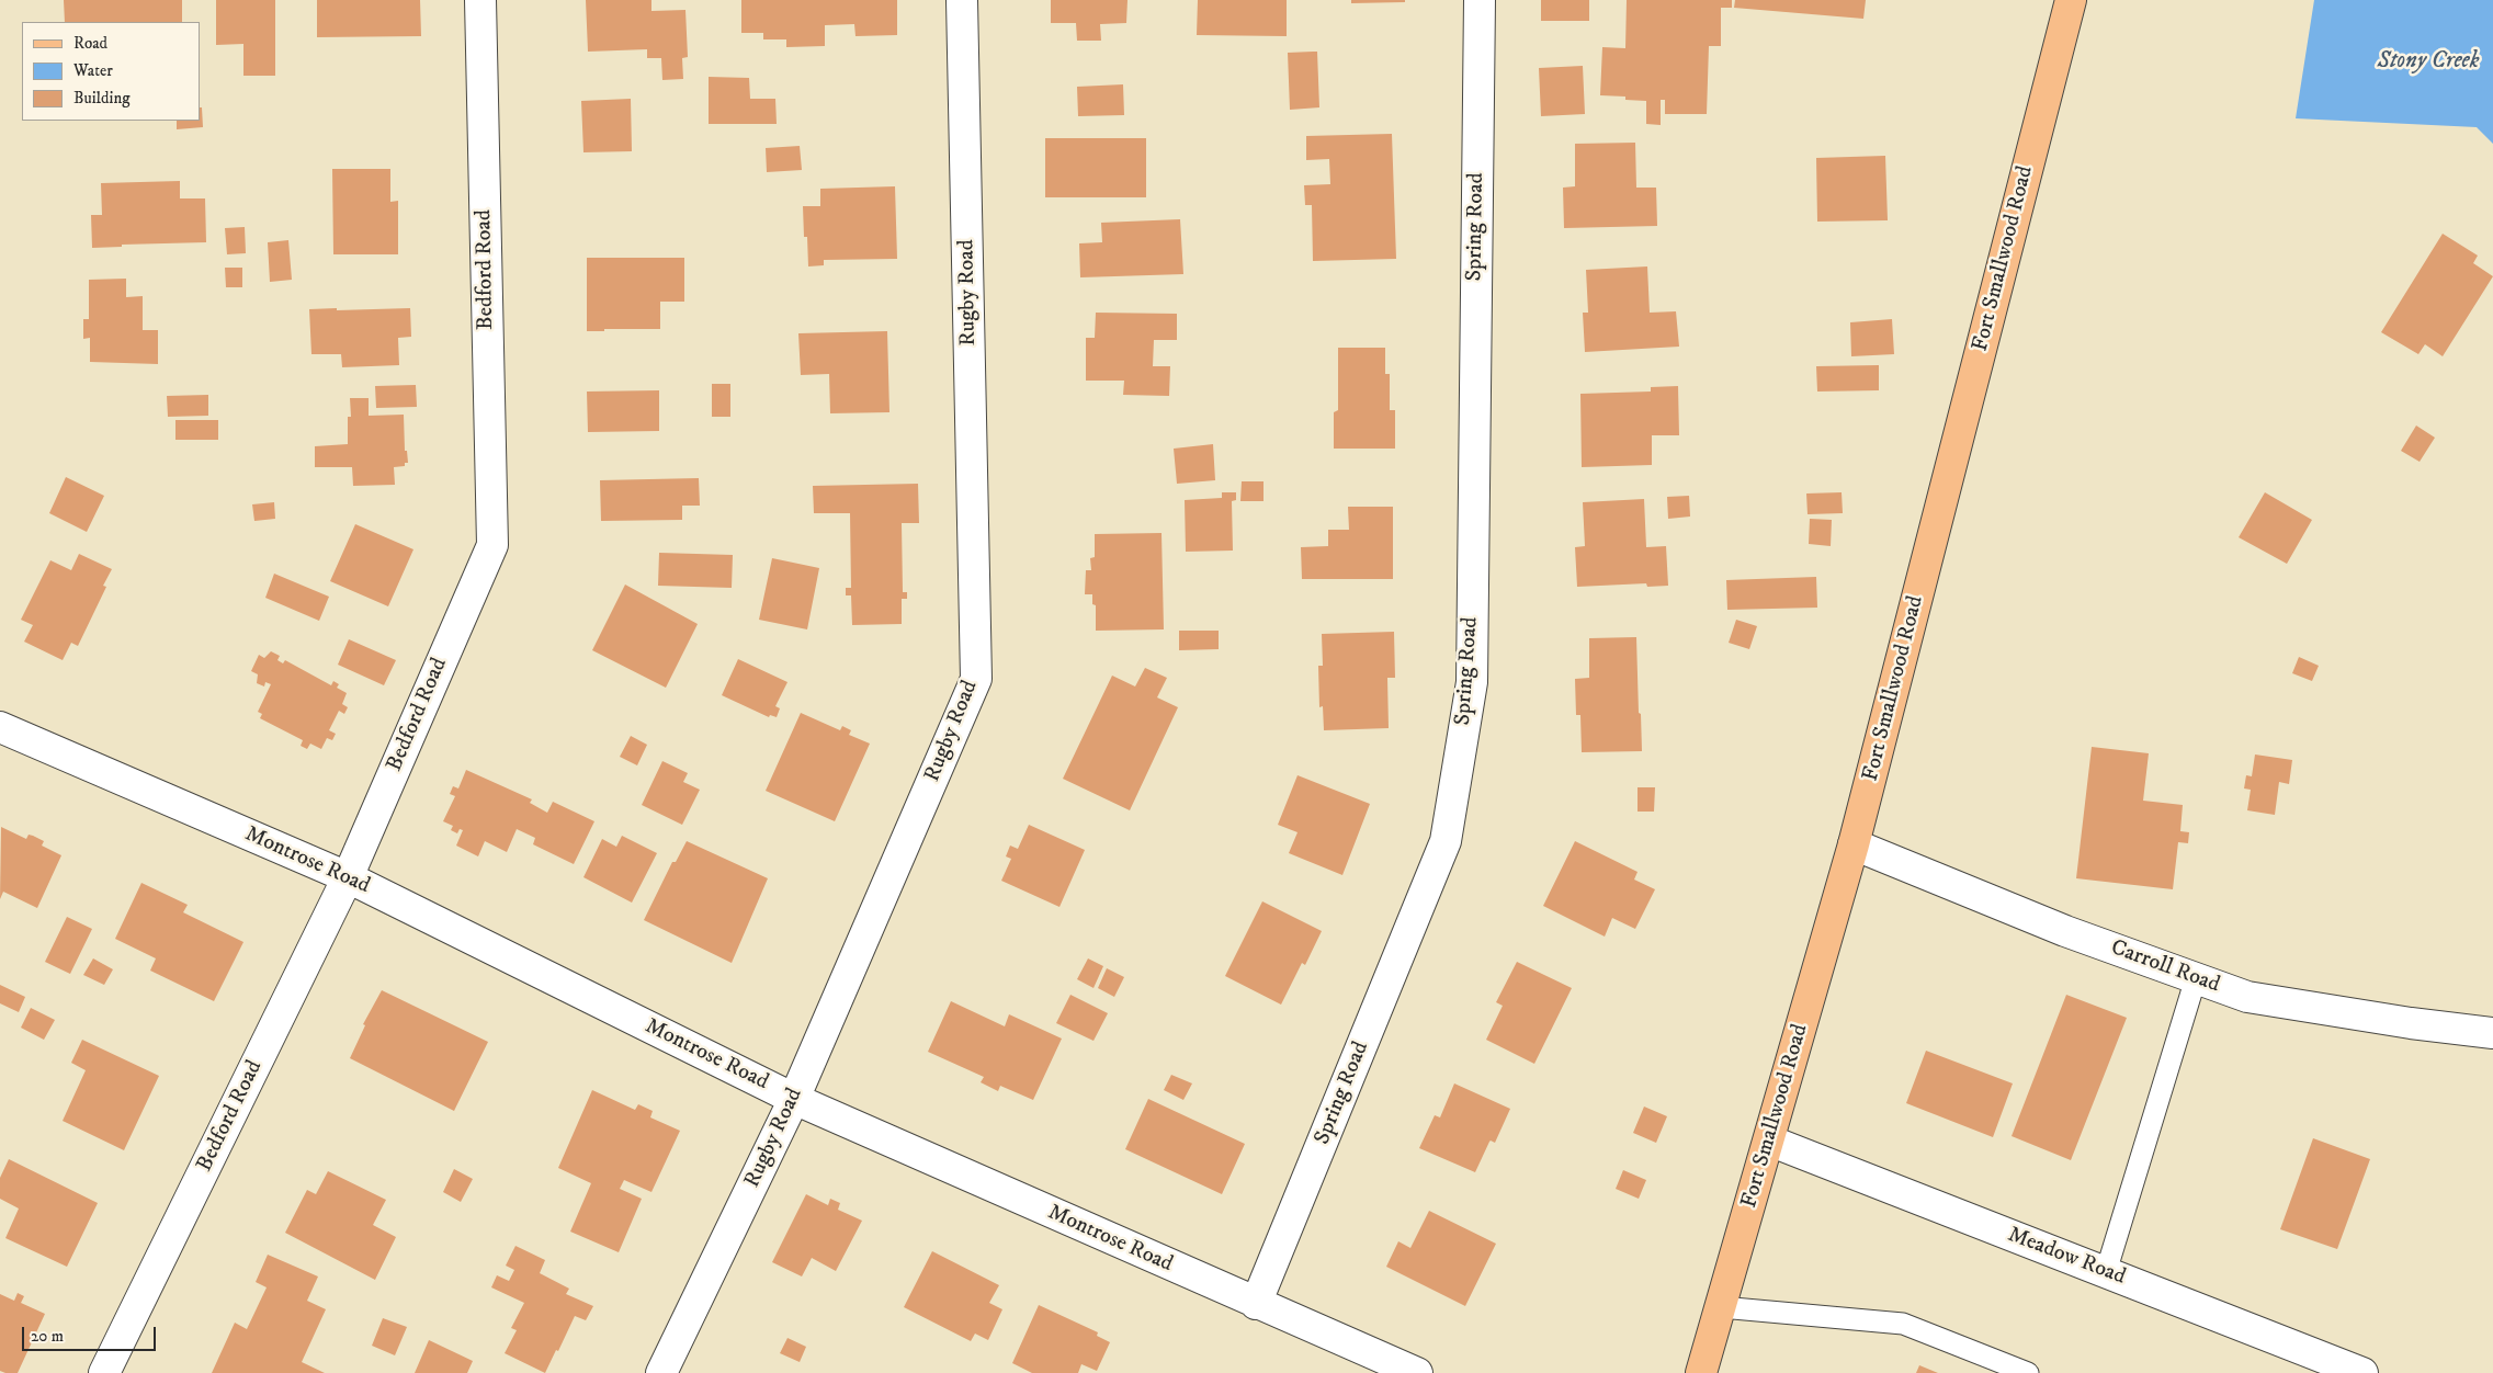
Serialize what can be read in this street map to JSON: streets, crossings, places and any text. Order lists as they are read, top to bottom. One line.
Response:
{"streets":{"main road":["Fort Smallwood Road"],"street":["Spring Road","Bedford Road","Rugby Road","Montrose Road","Carroll Road","Meadow Road"]},"crossings":[["Spring Road","Montrose Road"],["Fort Smallwood Road","Carroll Road"],["Fort Smallwood Road","Meadow Road"],["Bedford Road","Montrose Road"],["Rugby Road","Montrose Road"]],"water":["Stony Creek"],"legend":["Road","Water","Building"],"scale_bar":"20 m"}
